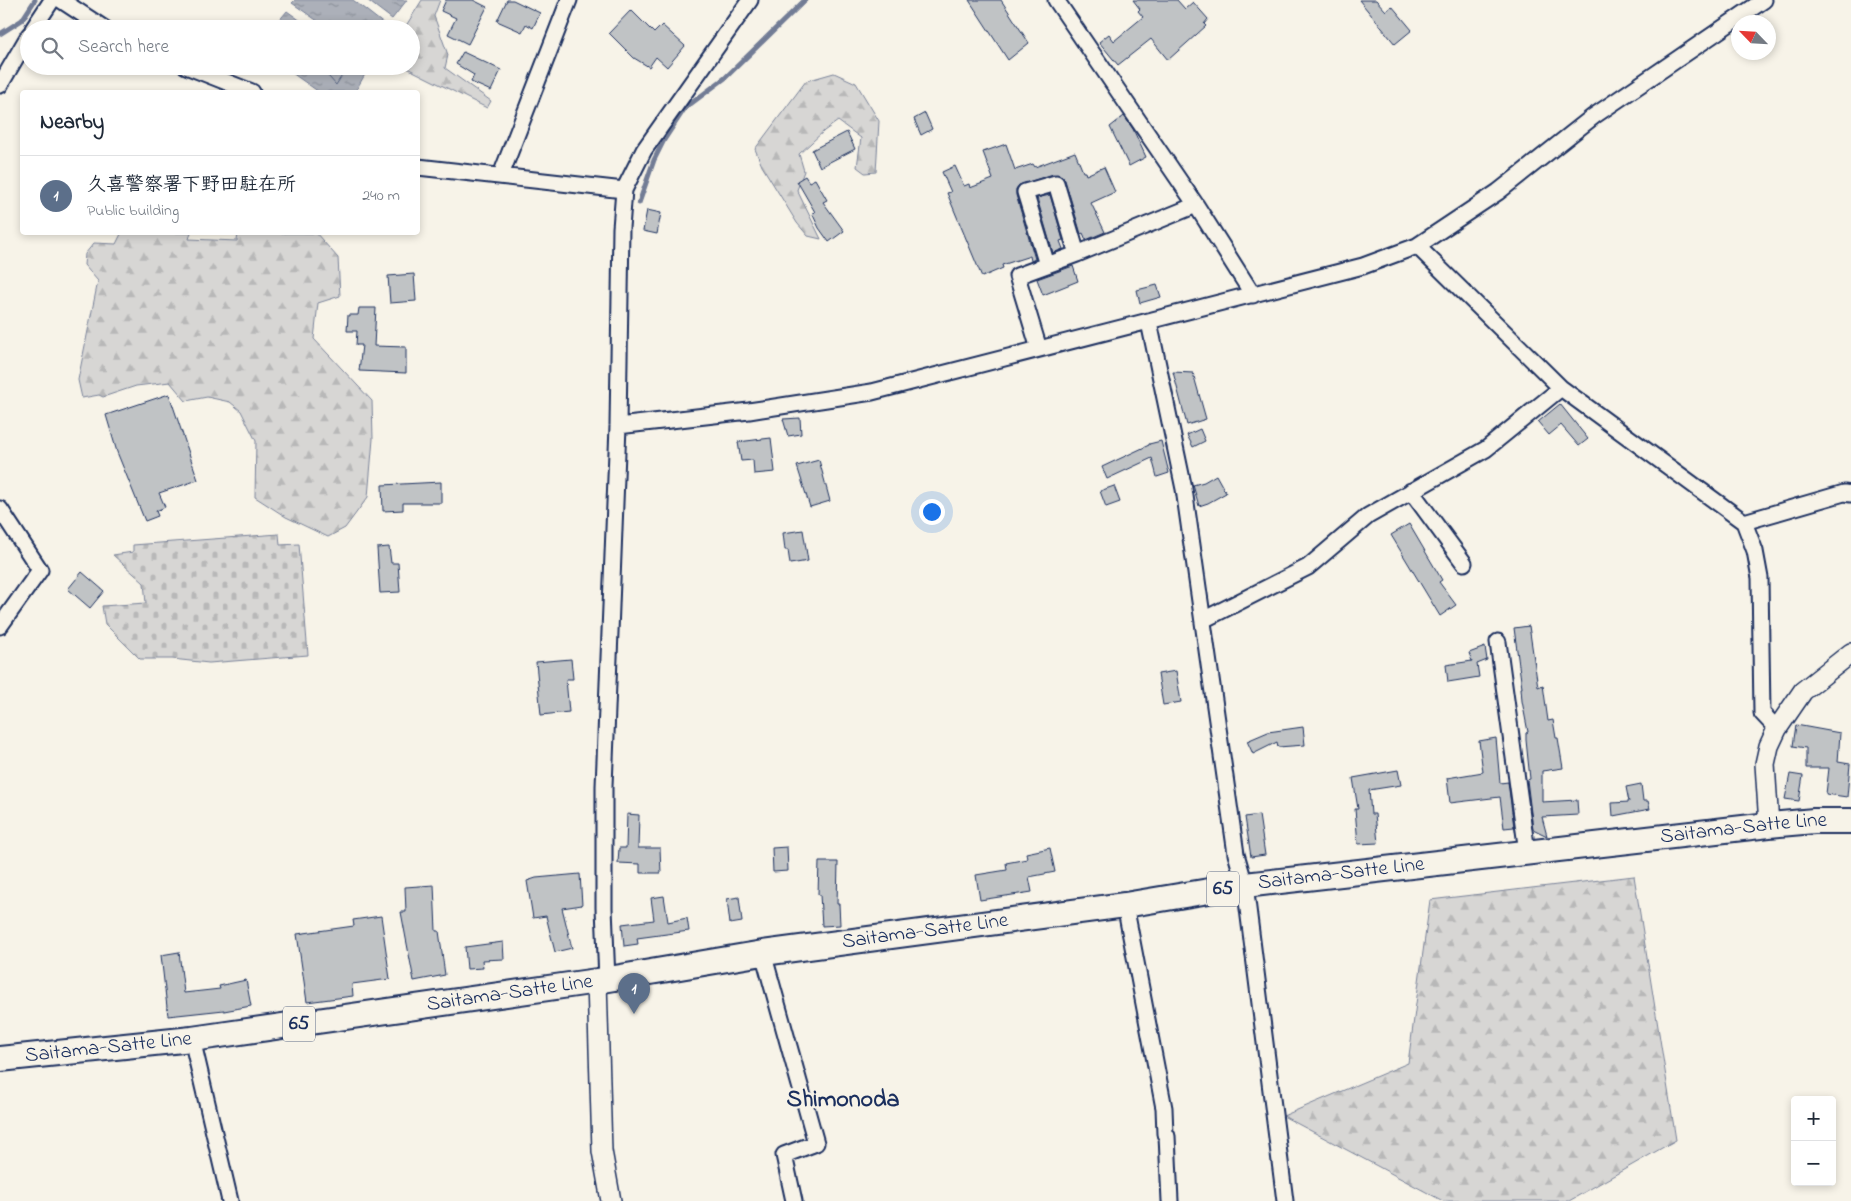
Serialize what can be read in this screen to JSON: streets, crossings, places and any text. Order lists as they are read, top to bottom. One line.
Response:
{"streets":{"main road":["Saitama-Satte Line","65"]},"districts":["Shimonoda"],"north":"top left","page":{"search":"Search here","heading":"Nearby","list":[{"mark":"1","name":"久喜警察署下野田駐在所","note":"Public building","value":"240 m"}],"pins":"1","map_buttons":["+","−"]}}
